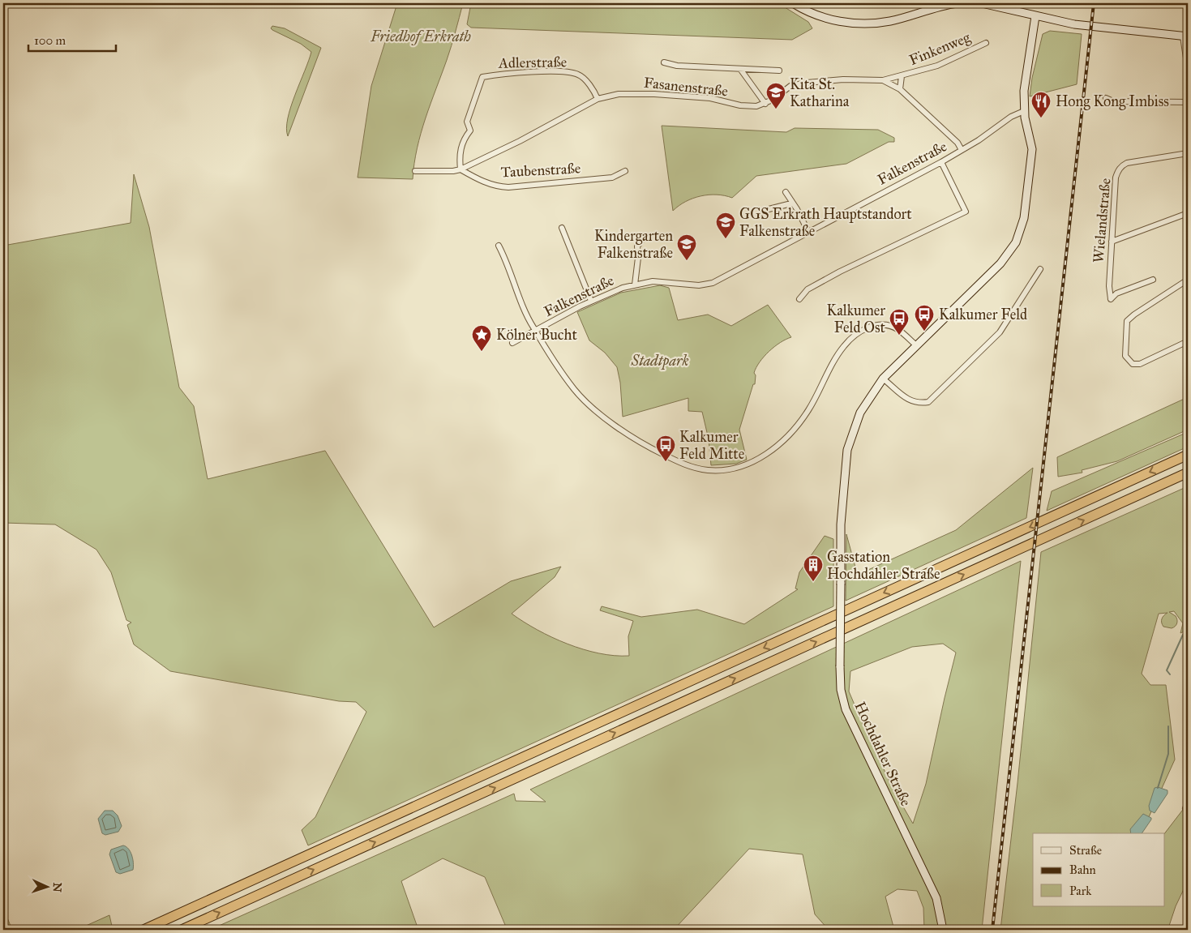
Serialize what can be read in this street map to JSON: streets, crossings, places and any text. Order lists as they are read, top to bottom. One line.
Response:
{"streets":{"main road":["Hochdahler Straße"],"street":["Finkenweg","Adlerstraße","Fasanenstraße","Falkenstraße","Taubenstraße","Wielandstraße"]},"crossings":[["Finkenweg","Fasanenstraße"],["Adlerstraße","Fasanenstraße"],["Adlerstraße","Taubenstraße"],["Fasanenstraße","Falkenstraße"],["Fasanenstraße","Taubenstraße"],["Falkenstraße","Hochdahler Straße"]],"parks":["Friedhof Erkrath","Stadtpark"],"places":{"school or university":["Kita St. Katharina","GGS Erkrath Hauptstandort Falkenstraße","Kindergarten Falkenstraße"],"restaurant":["Hong Kong Imbiss"],"bus stop":["Kalkumer Feld","Kalkumer Feld Ost","Kalkumer Feld Mitte"],"place":["Kölner Bucht"],"building":["Gasstation Hochdahler Straße"]},"legend":["Straße","Bahn","Park"],"scale_bar":"100 m","north":"right"}
